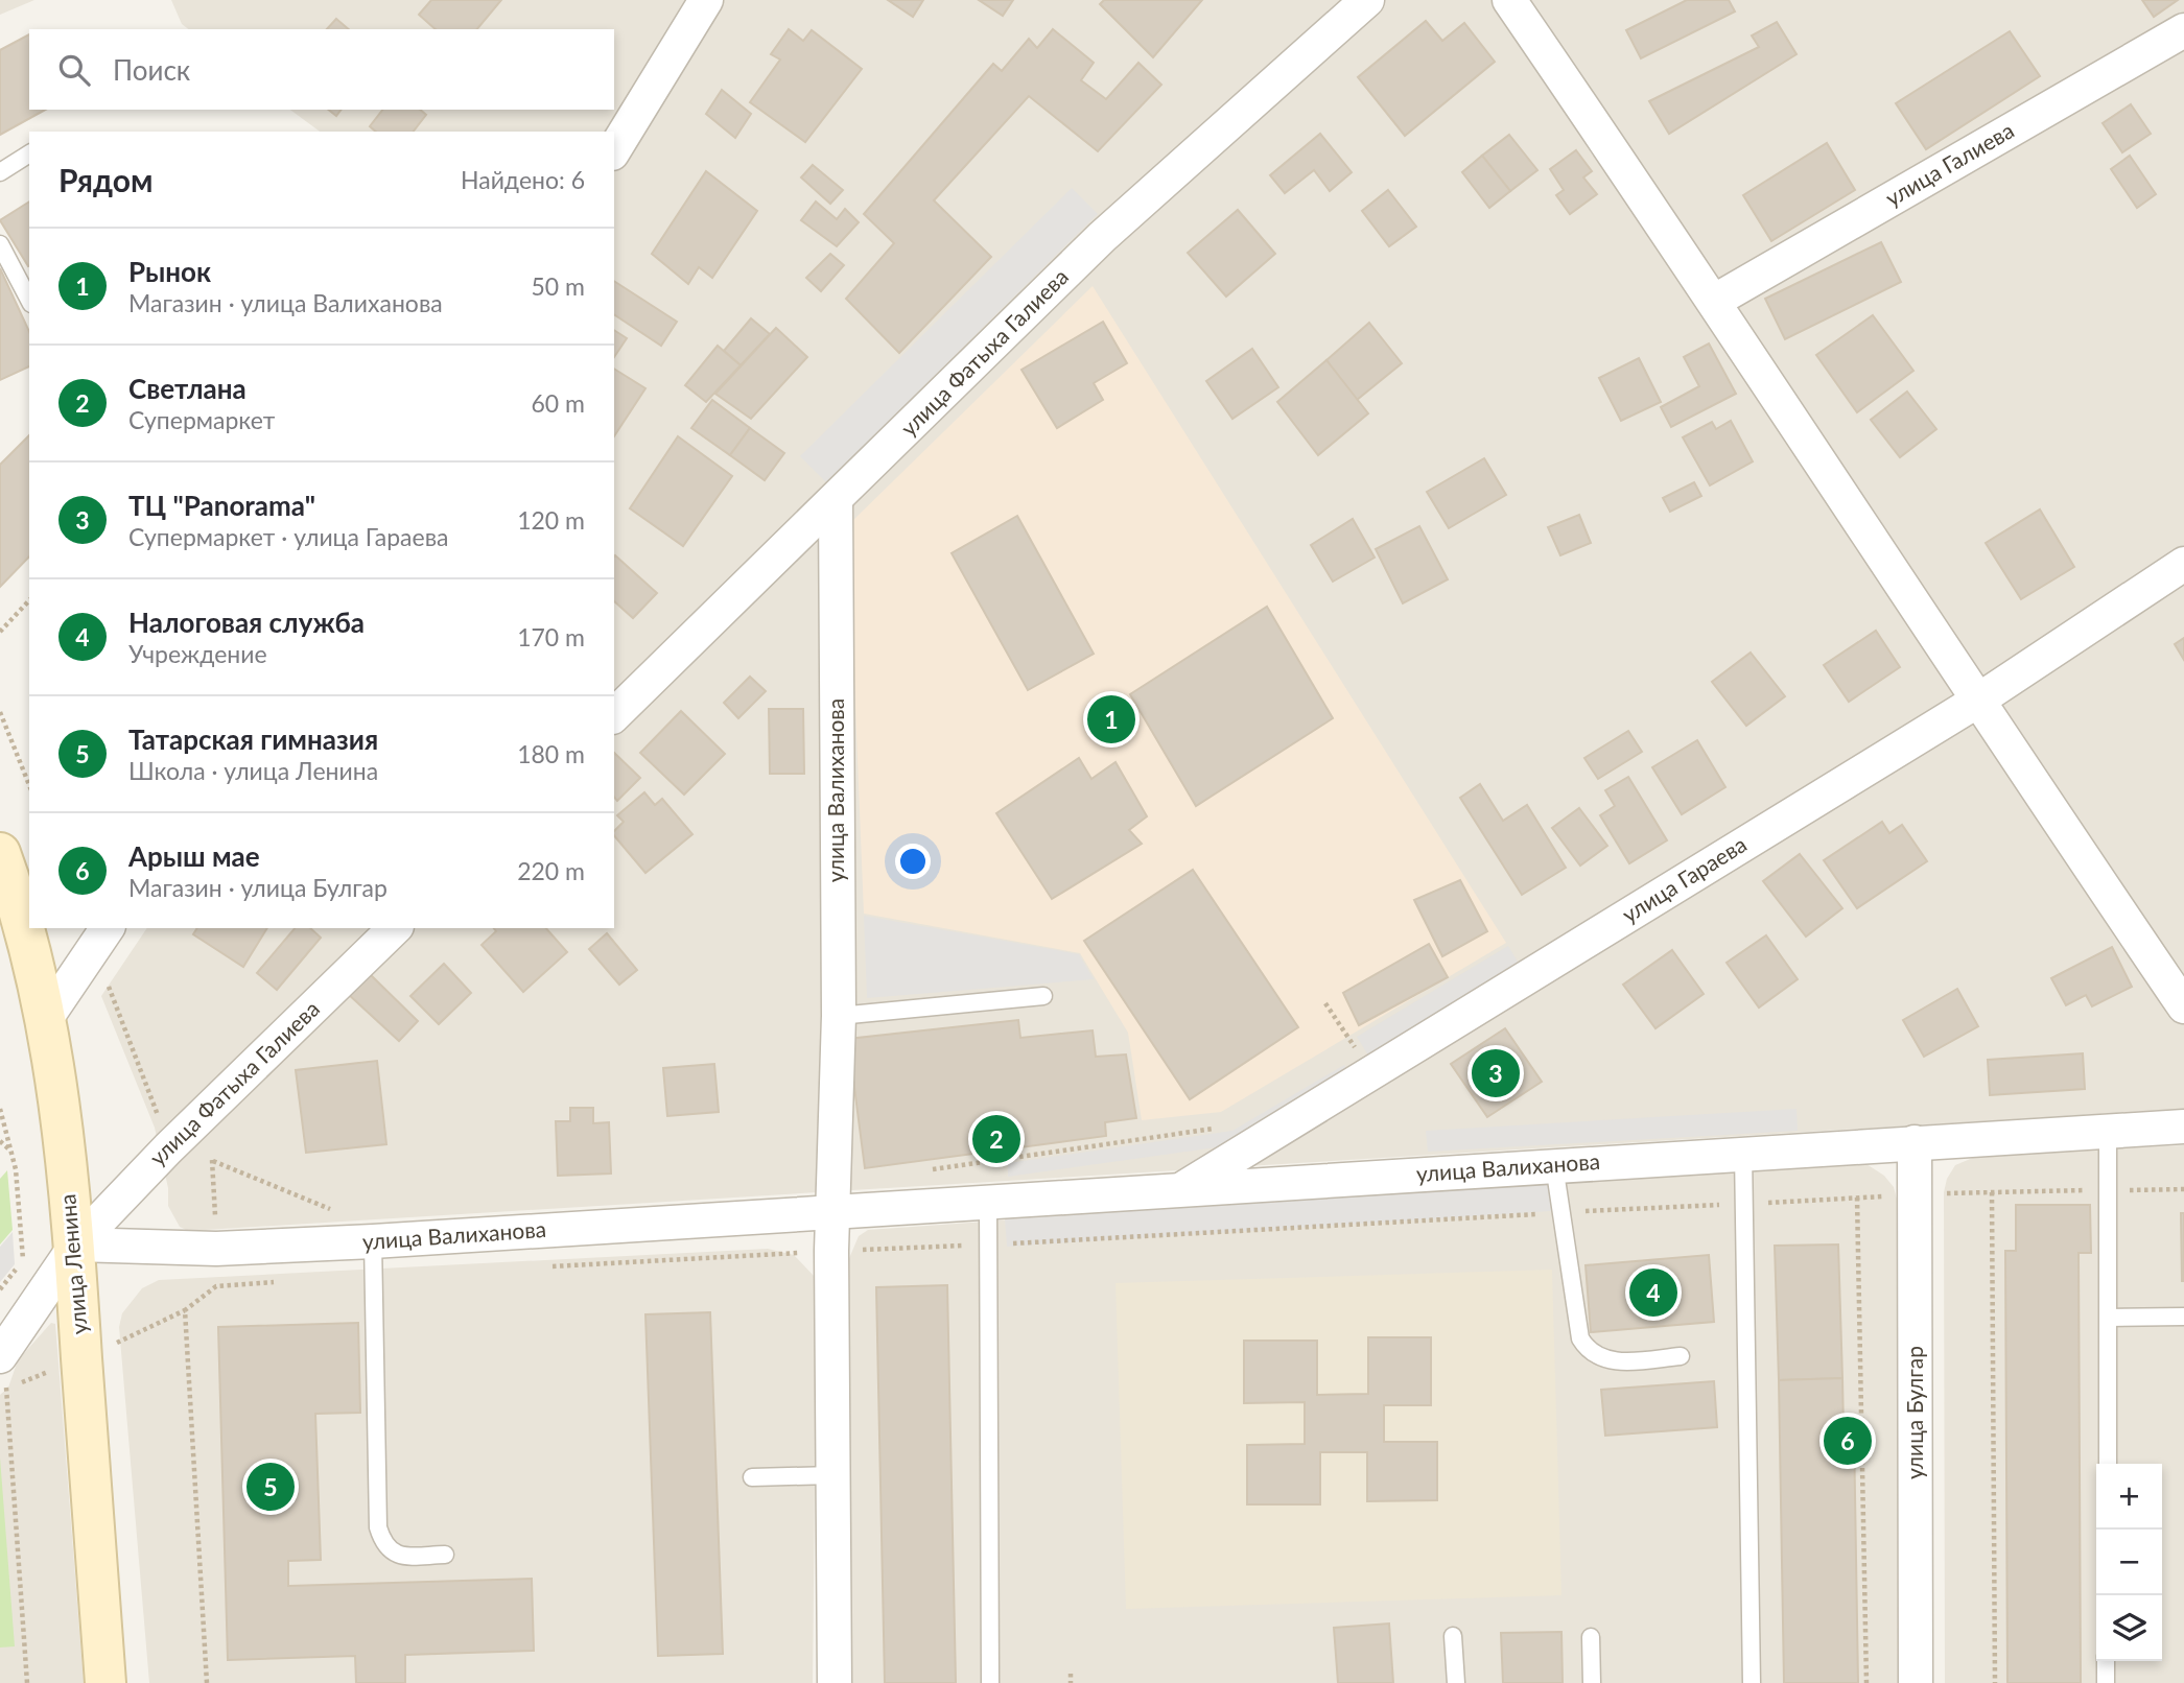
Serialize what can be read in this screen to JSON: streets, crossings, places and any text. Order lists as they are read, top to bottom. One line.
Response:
{"streets":{"main road":["улица Ленина"],"street":["улица Галиева","улица Фатыха Галиева","улица Валиханова","улица Гараева","улица Булгар"]},"crossings":[["улица Фатыха Галиева","улица Валиханова"],["улица Фатыха Галиева","улица Ленина"],["улица Валиханова","улица Гараева"],["улица Валиханова","улица Ленина"],["улица Валиханова","улица Булгар"]],"page":{"search":"Поиск","heading":["Рядом","Найдено: 6"],"list":[{"mark":"1","name":"Рынок","note":"Магазин · улица Валиханова","value":"50 m"},{"mark":"2","name":"Светлана","note":"Супермаркет","value":"60 m"},{"mark":"3","name":"ТЦ \"Panorama\"","note":"Супермаркет · улица Гараева","value":"120 m"},{"mark":"4","name":"Налоговая служба","note":"Учреждение","value":"170 m"},{"mark":"5","name":"Татарская гимназия","note":"Школа · улица Ленина","value":"180 m"},{"mark":"6","name":"Арыш мае","note":"Магазин · улица Булгар","value":"220 m"}],"pins":["1","3","2","4","6","5"],"map_buttons":["+","−"]}}
